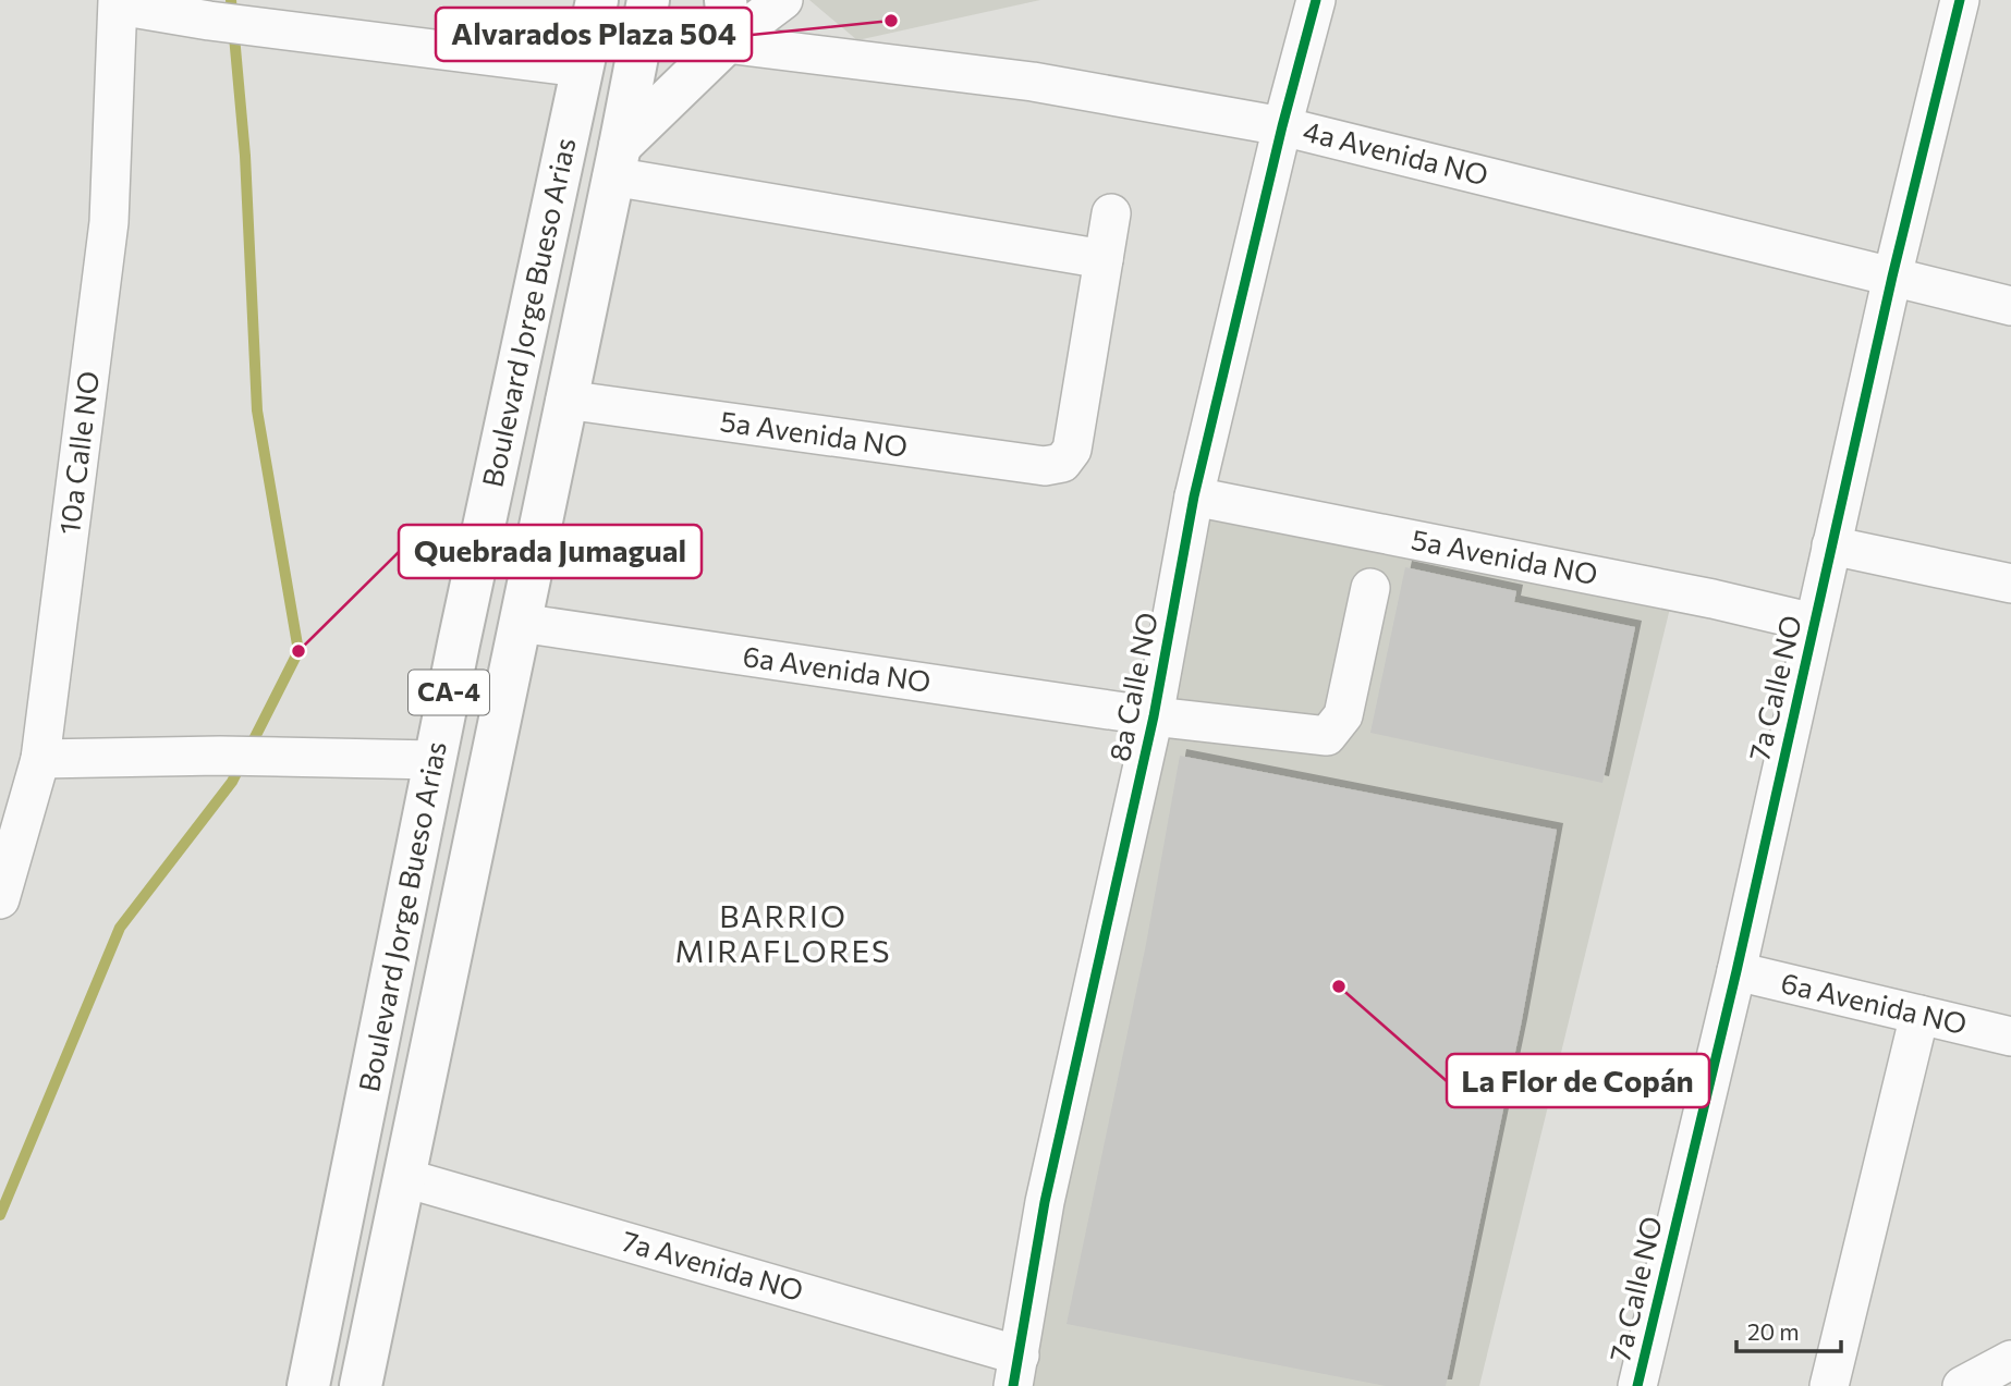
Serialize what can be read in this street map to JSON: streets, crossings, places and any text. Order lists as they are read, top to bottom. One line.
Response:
{"streets":{"main road":["Boulevard Jorge Bueso Arias","CA-4"],"street":["4a Avenida NO","5a Avenida NO","10a Calle NO","6a Avenida NO","8a Calle NO","7a Calle NO","7a Avenida NO"]},"crossings":[["4a Avenida NO","8a Calle NO"],["4a Avenida NO","7a Calle NO"],["Boulevard Jorge Bueso Arias","5a Avenida NO"],["Boulevard Jorge Bueso Arias","6a Avenida NO"],["Boulevard Jorge Bueso Arias","7a Avenida NO"],["5a Avenida NO","8a Calle NO"],["5a Avenida NO","7a Calle NO"],["6a Avenida NO","8a Calle NO"],["6a Avenida NO","7a Calle NO"],["8a Calle NO","7a Avenida NO"]],"districts":["BARRIO MIRAFLORES"],"places":["Alvarados Plaza 504","Quebrada Jumagual","La Flor de Copán"],"scale_bar":"20 m"}
